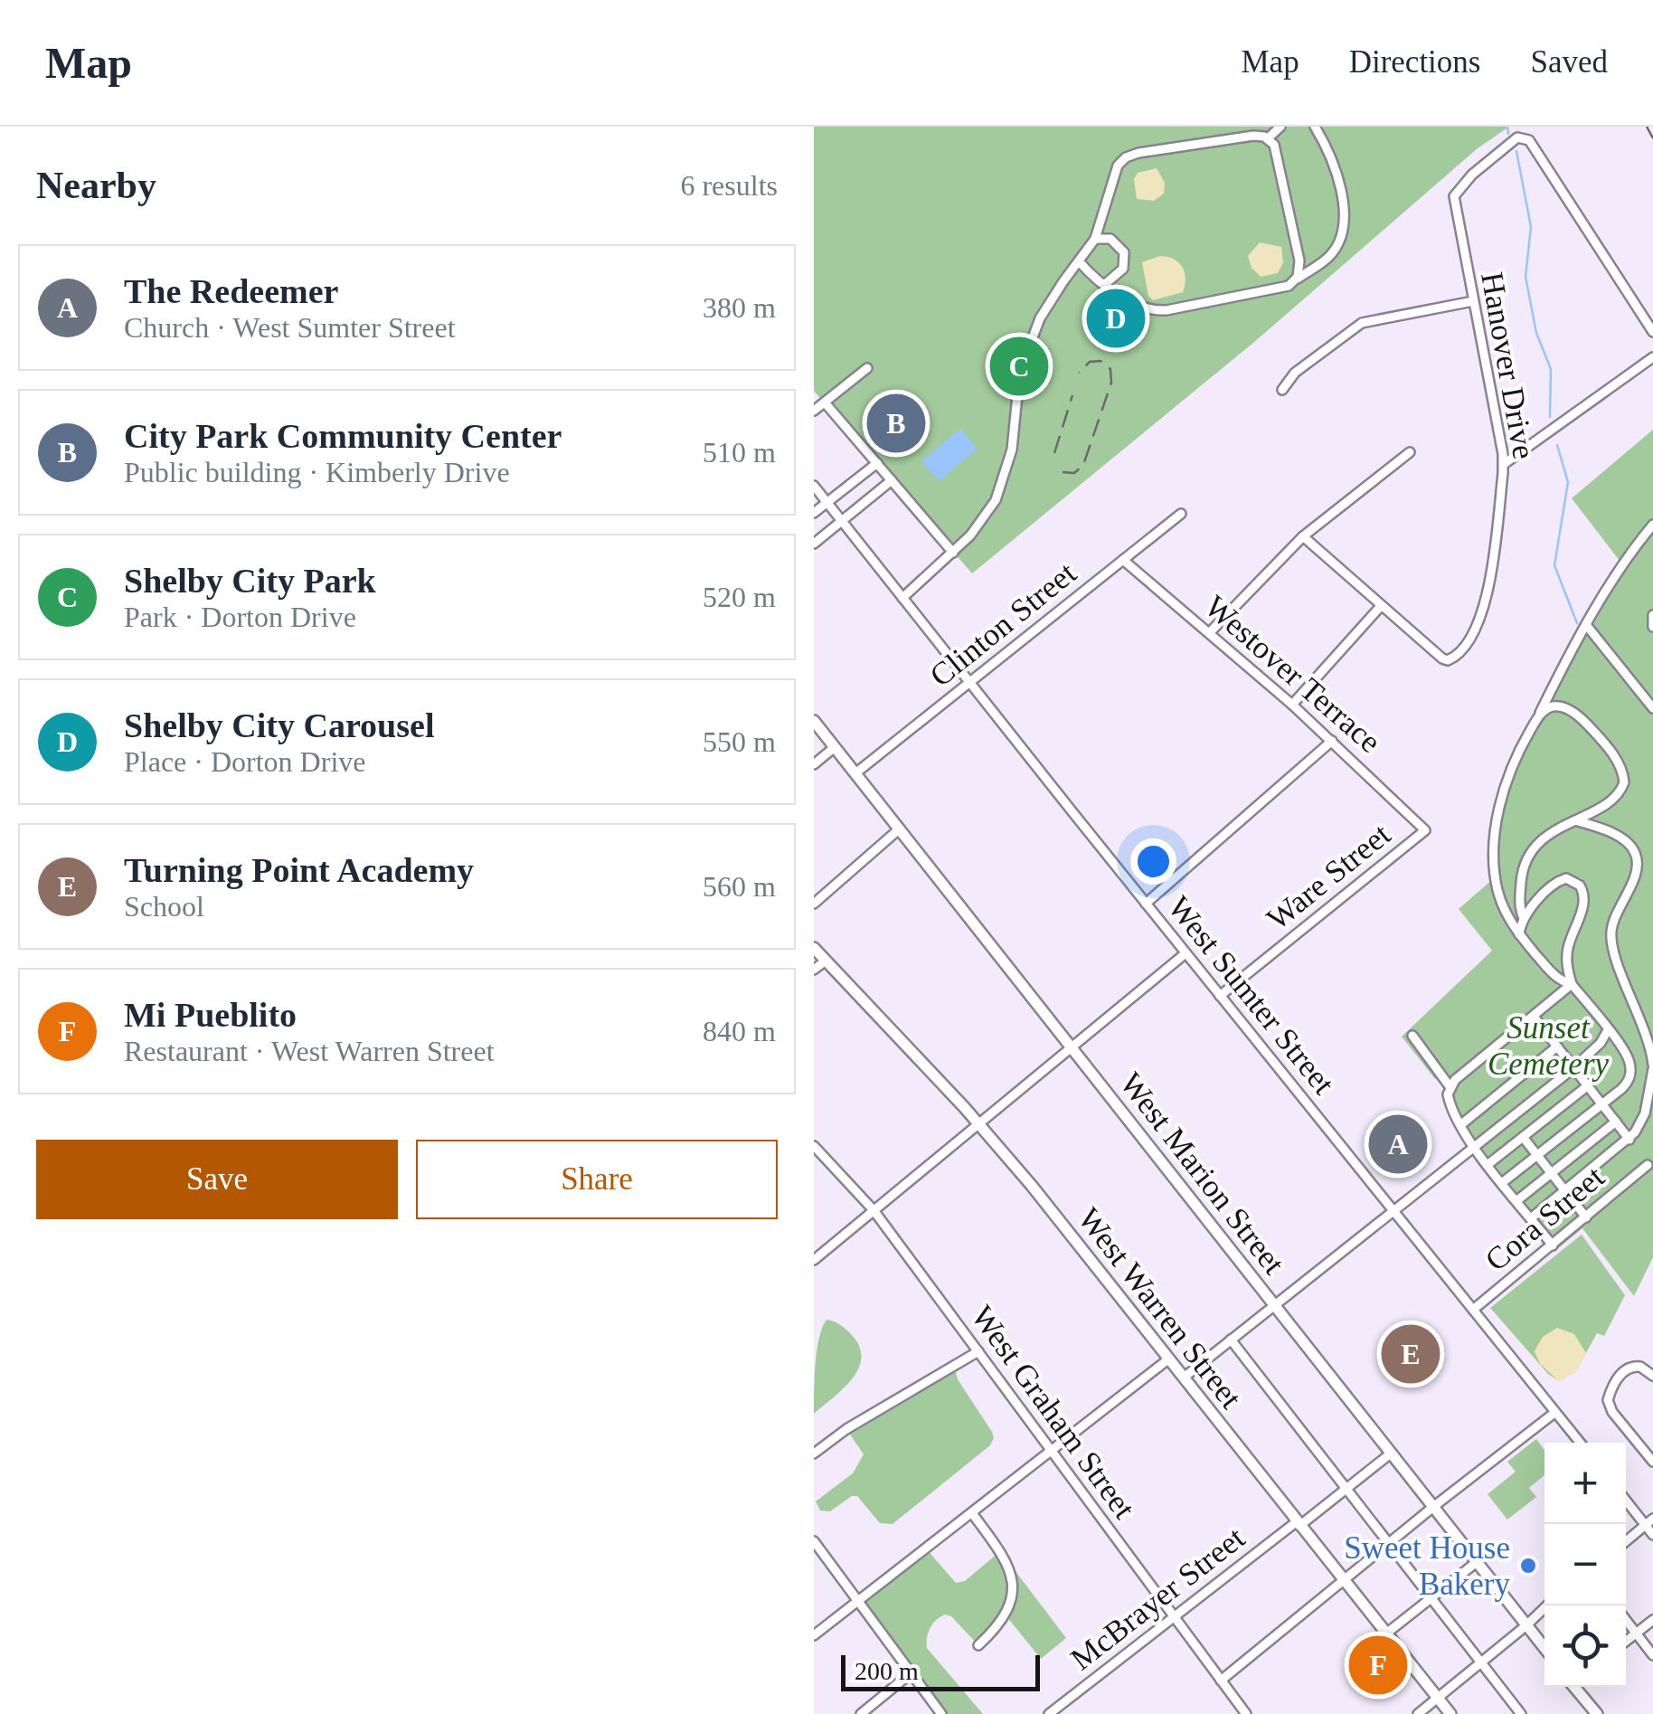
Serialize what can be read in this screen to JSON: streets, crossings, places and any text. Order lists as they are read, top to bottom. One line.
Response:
{"streets":{"main road":["West Marion Street","West Warren Street"],"street":["Hanover Drive","Clinton Street","Westover Terrace","Ware Street","West Sumter Street","Cora Street","West Graham Street","McBrayer Street"]},"crossings":[["Clinton Street","Westover Terrace"],["Clinton Street","West Sumter Street"],["Clinton Street","West Marion Street"],["Westover Terrace","Ware Street"],["Ware Street","West Sumter Street"],["West Sumter Street","Cora Street"],["West Marion Street","McBrayer Street"],["West Warren Street","McBrayer Street"],["West Graham Street","McBrayer Street"]],"parks":["Sunset Cemetery"],"places":["Sweet House Bakery"],"scale_bar":"200 m","page":{"header":"Map","nav":["Map","Directions","Saved"],"heading":["Nearby","6 results"],"list":[{"mark":"A","name":"The Redeemer","note":"Church · West Sumter Street","value":"380 m"},{"mark":"B","name":"City Park Community Center","note":"Public building · Kimberly Drive","value":"510 m"},{"mark":"C","name":"Shelby City Park","note":"Park · Dorton Drive","value":"520 m"},{"mark":"D","name":"Shelby City Carousel","note":"Place · Dorton Drive","value":"550 m"},{"mark":"E","name":"Turning Point Academy","note":"School","value":"560 m"},{"mark":"F","name":"Mi Pueblito","note":"Restaurant · West Warren Street","value":"840 m"}],"pins":["D","C","B","A","E","F"],"buttons":["Save","Share"],"map_buttons":["+","−"],"scale":"200 m"}}
